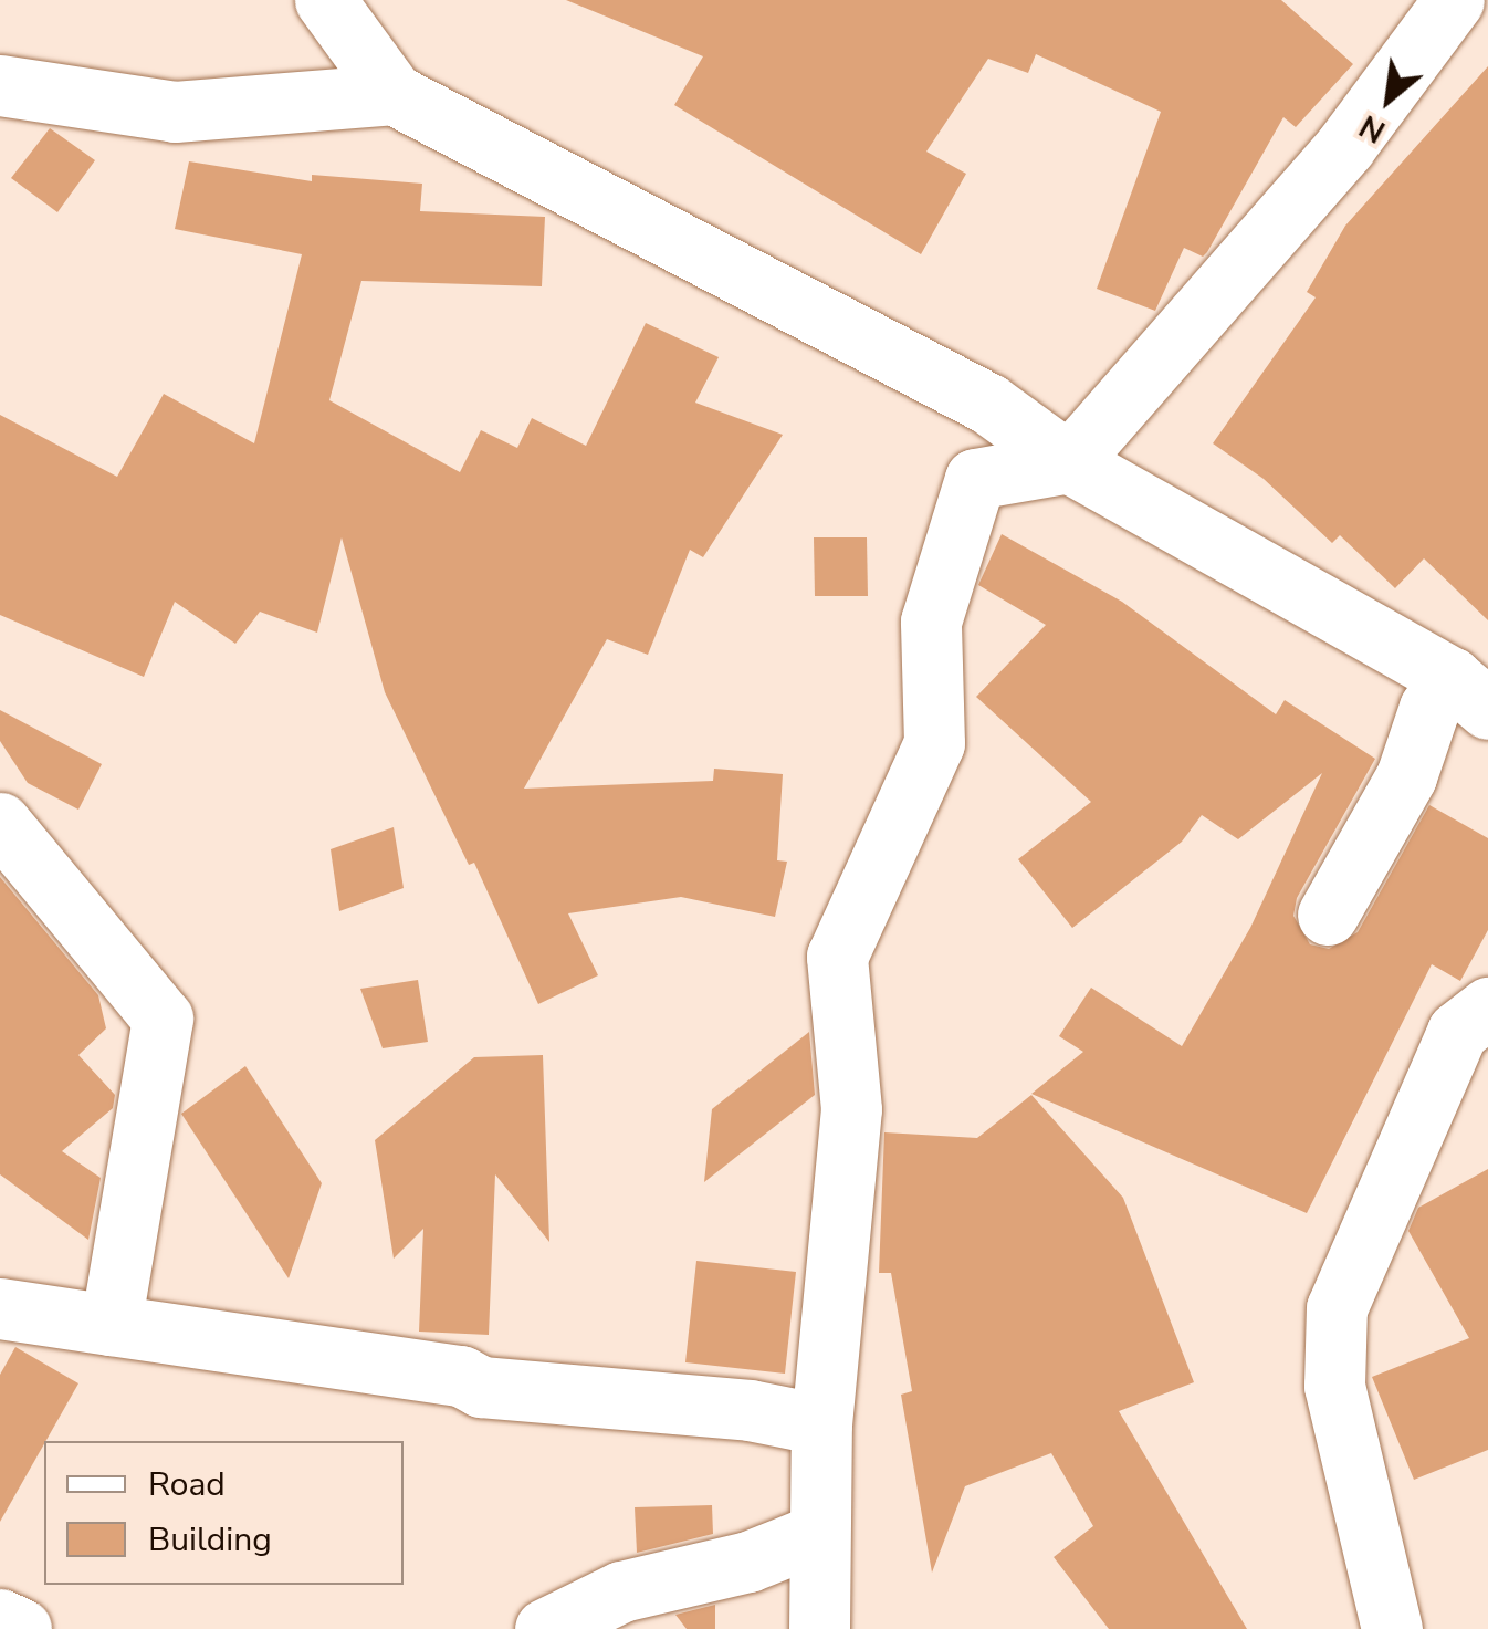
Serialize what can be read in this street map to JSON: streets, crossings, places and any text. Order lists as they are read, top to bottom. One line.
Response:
{"legend":["Road","Building"],"north":"bottom left"}
